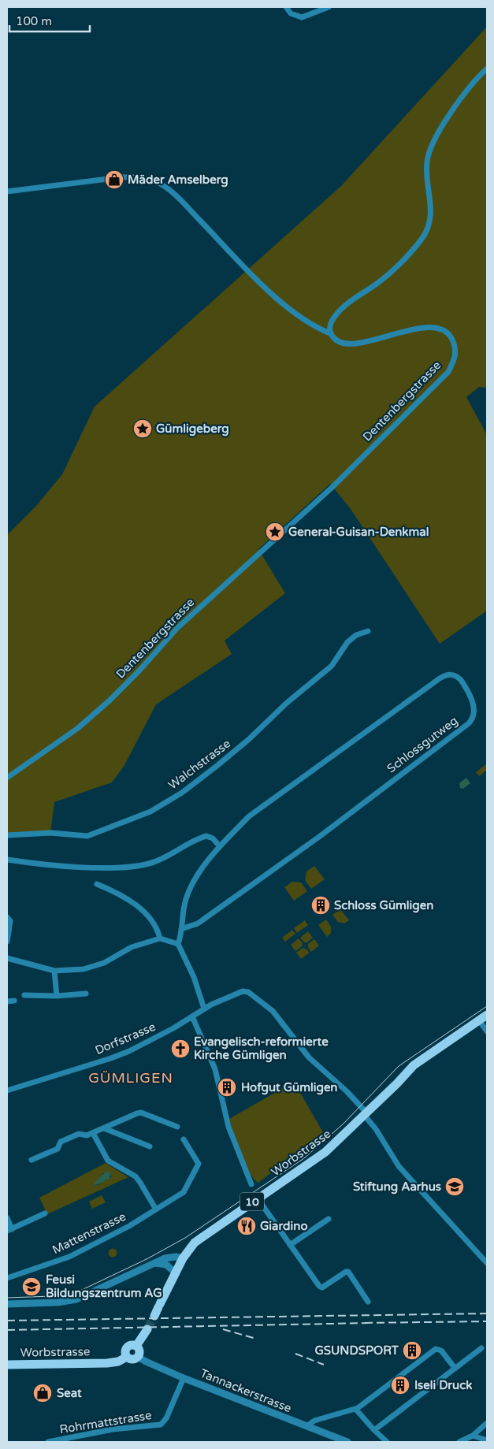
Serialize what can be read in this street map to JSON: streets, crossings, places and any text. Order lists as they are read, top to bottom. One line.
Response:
{"streets":{"main road":["Worbstrasse","10"],"street":["Dentenbergstrasse","Schlossgutweg","Walchstrasse","Dorfstrasse","Mattenstrasse","Tannackerstrasse","Rohrmattstrasse"]},"crossings":[["Dorfstrasse","Worbstrasse"],["Worbstrasse","Tannackerstrasse"],["Tannackerstrasse","Rohrmattstrasse"]],"districts":["GÜMLIGEN"],"places":{"shop":["Mäder Amselberg","Seat"],"place":["Gümligeberg","General-Guisan-Denkmal"],"building":["Schloss Gümligen","Hofgut Gümligen","GSUNDSPORT","Iseli Druck"],"church":["Evangelisch-reformierte Kirche Gümligen"],"school or university":["Stiftung Aarhus","Feusi Bildungszentrum AG"],"restaurant":["Giardino"]},"scale_bar":"100 m"}
